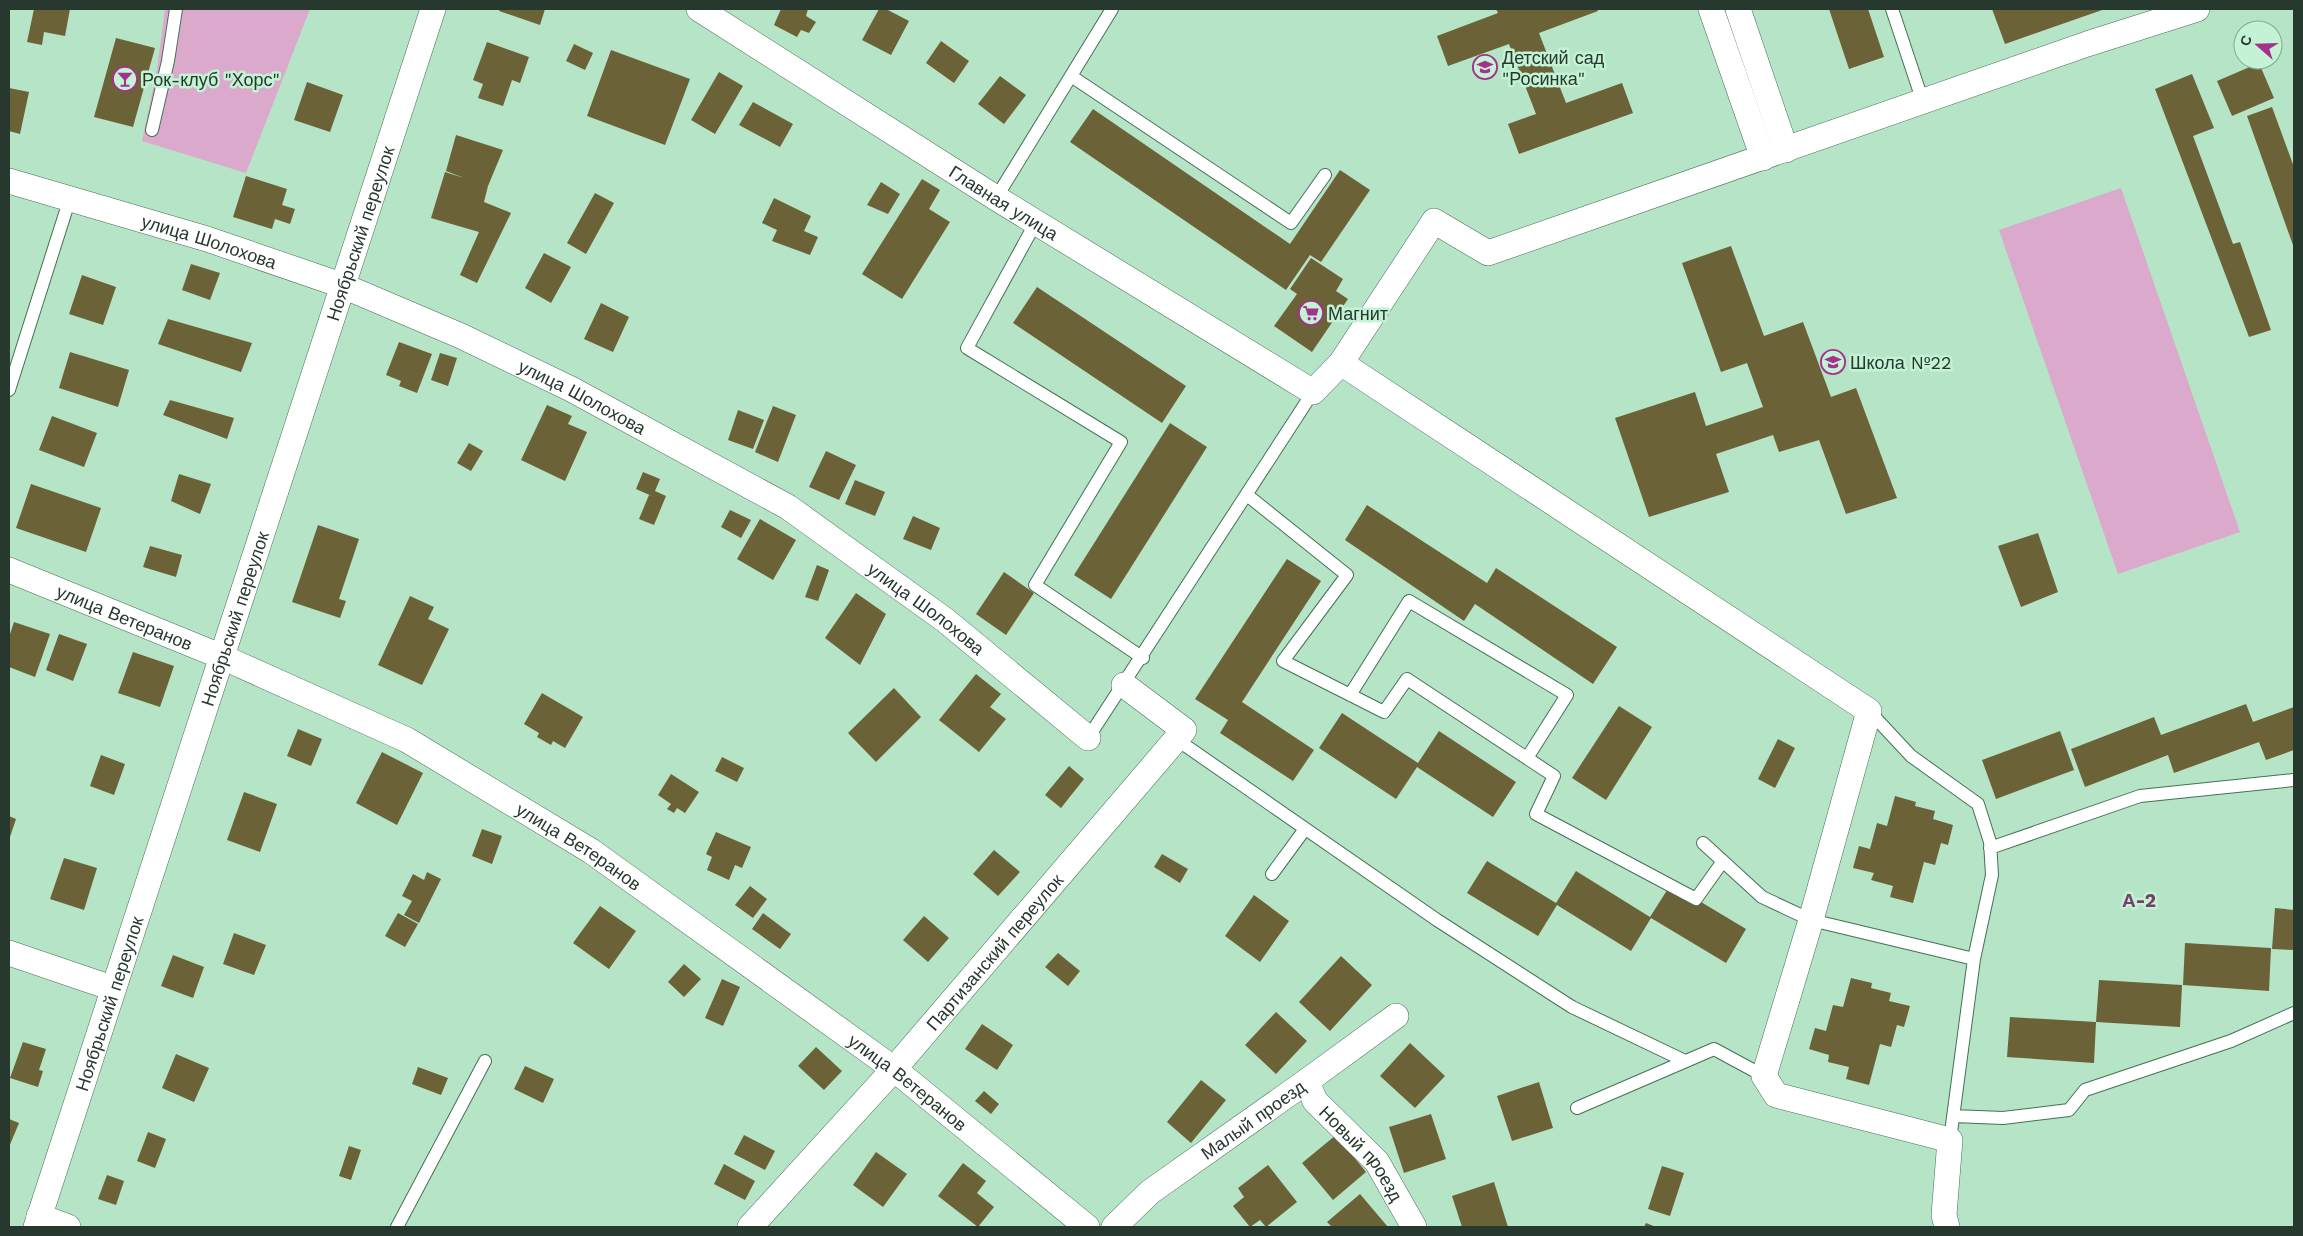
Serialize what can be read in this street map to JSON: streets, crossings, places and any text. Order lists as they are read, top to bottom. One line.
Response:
{"streets":{"street":["Главная улица","Ноябрьский переулок","улица Шолохова","улица Ветеранов","Партизанский переулок","Малый проезд","Новый проезд"]},"crossings":[["Ноябрьский переулок","улица Шолохова"],["Ноябрьский переулок","улица Ветеранов"],["улица Ветеранов","Партизанский переулок"],["Малый проезд","Новый проезд"]],"districts":["А-2"],"places":{"school or university":["Детский сад \"Росинка\"","Школа №22"],"bar":["Рок-клуб \"Хорс\""],"supermarket":["Магнит"]},"north":"left"}
